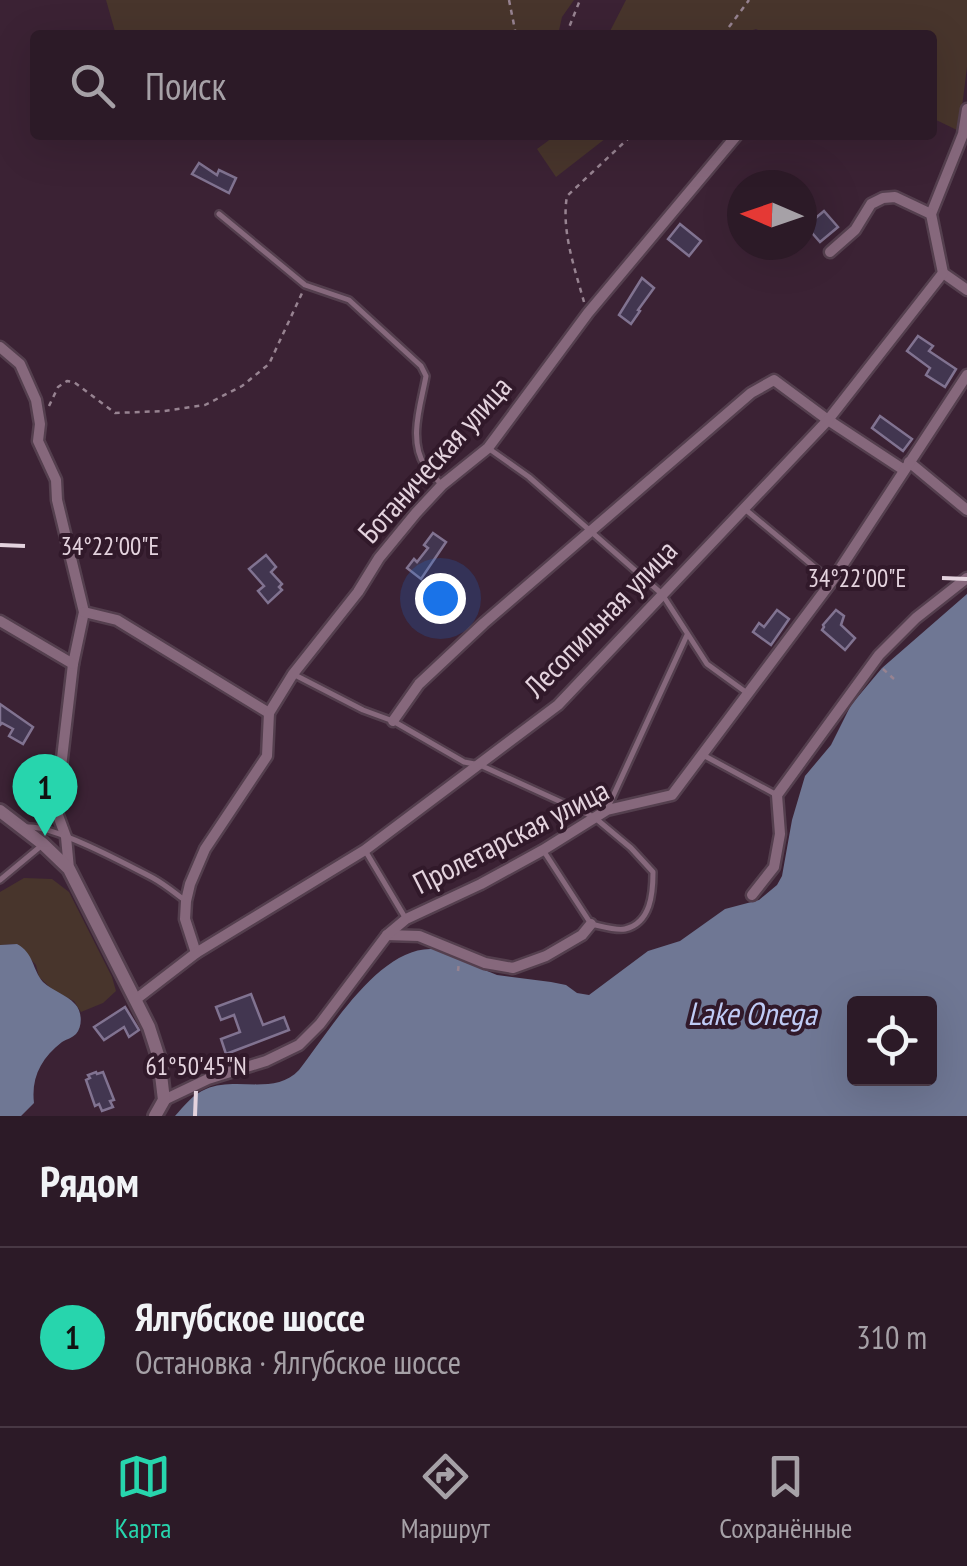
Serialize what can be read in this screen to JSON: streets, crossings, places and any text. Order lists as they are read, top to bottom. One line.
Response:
{"streets":{"street":["Ботаническая улица","Лесопильная улица","Пролетарская улица"]},"crossings":[["Ботаническая улица","Лесопильная улица"]],"water":["Lake Onega"],"north":"left","page":{"search":"Поиск","pins":"1","heading":"Рядом","list":[{"mark":"1","name":"Ялгубское шоссе","note":"Остановка · Ялгубское шоссе","value":"310 m"}],"nav":["Карта","Маршрут","Сохранённые"]},"coordinates":["34°22'00\"E","61°50'45\"N"]}
